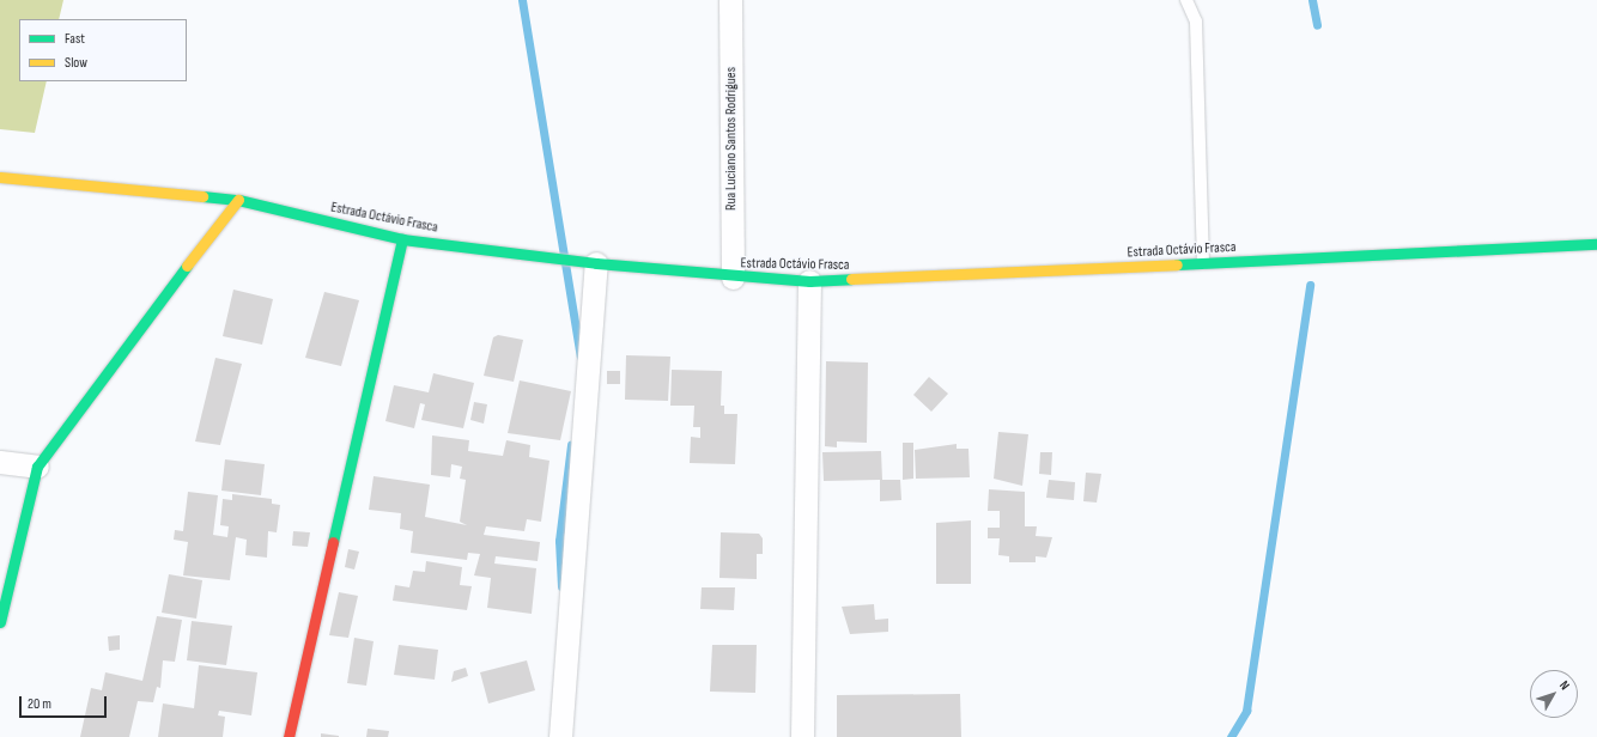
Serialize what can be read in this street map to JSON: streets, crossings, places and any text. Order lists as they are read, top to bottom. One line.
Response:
{"streets":{"street":["Rua Luciano Santos Rodrigues","Estrada Octávio Frasca"]},"crossings":[["Rua Luciano Santos Rodrigues","Estrada Octávio Frasca"]],"legend":["Fast","Slow"],"scale_bar":"20 m","north":"top right"}
